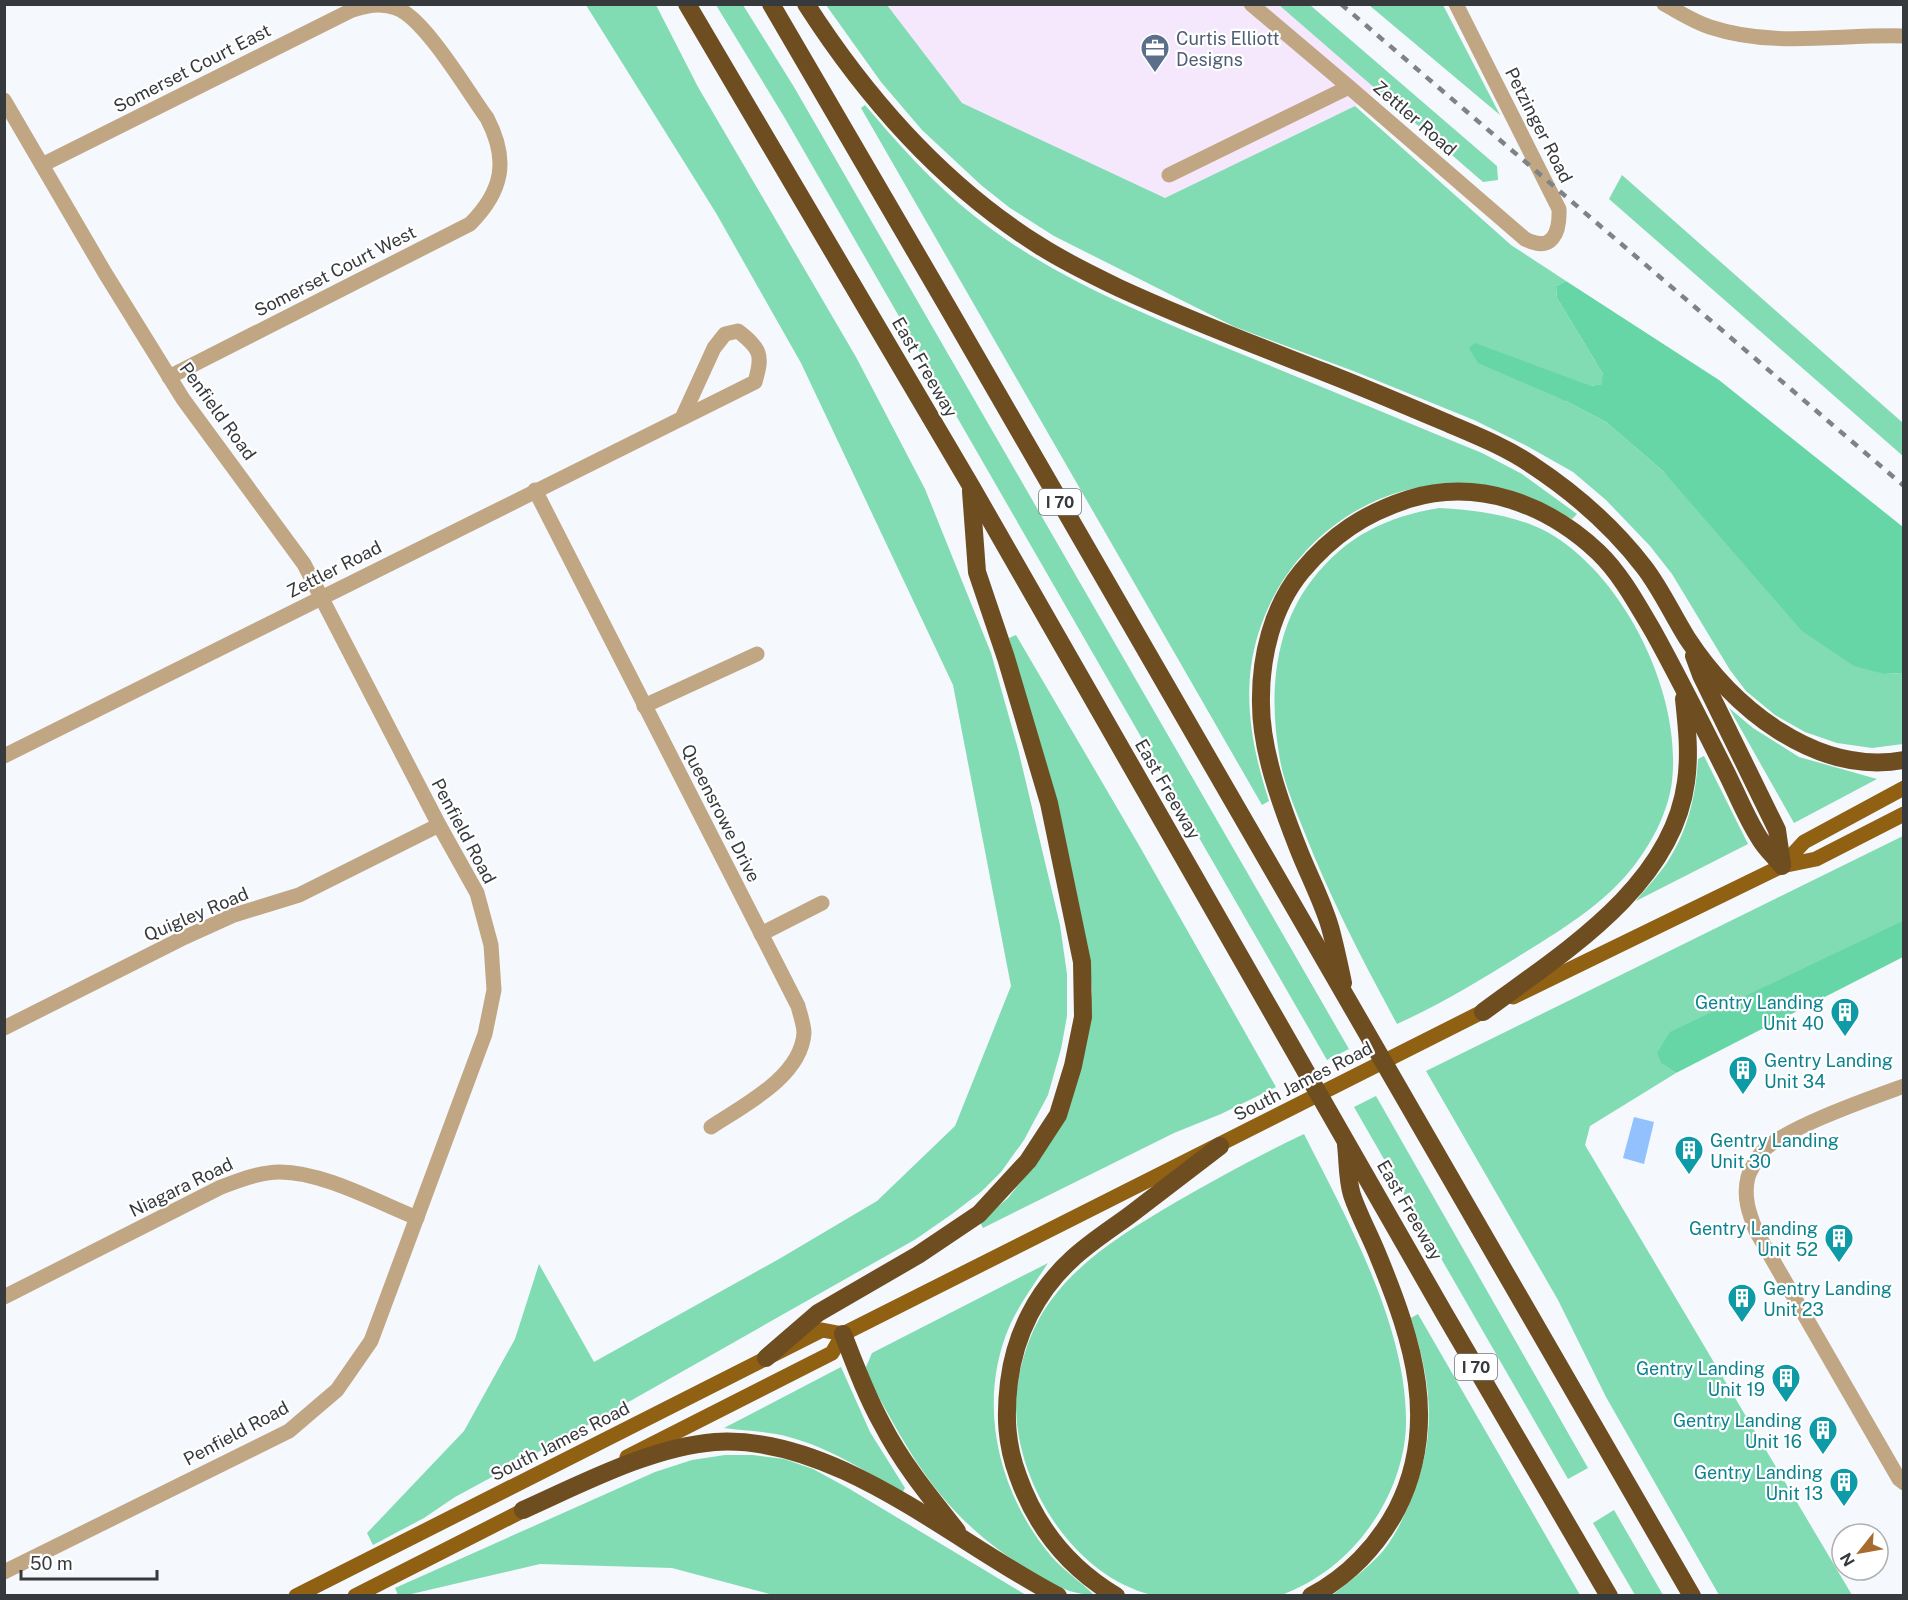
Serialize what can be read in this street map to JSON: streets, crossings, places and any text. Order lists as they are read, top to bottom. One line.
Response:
{"streets":{"highway":["East Freeway","I 70"],"main road":["South James Road"],"street":["Somerset Court East","Zettler Road","Petzinger Road","Somerset Court West","Penfield Road","Queensrowe Drive","Quigley Road","Niagara Road"]},"crossings":[["Somerset Court East","Somerset Court West"],["Somerset Court East","Penfield Road"],["Zettler Road","Petzinger Road"],["Zettler Road","Penfield Road"],["Zettler Road","Queensrowe Drive"],["Somerset Court West","Penfield Road"],["Penfield Road","Quigley Road"],["Penfield Road","Niagara Road"]],"places":{"office":["Curtis Elliott Designs"],"building":["Gentry Landing Unit 40","Gentry Landing Unit 34","Gentry Landing Unit 30","Gentry Landing Unit 52","Gentry Landing Unit 23","Gentry Landing Unit 19","Gentry Landing Unit 16","Gentry Landing Unit 13"]},"scale_bar":"50 m","north":"bottom left"}
